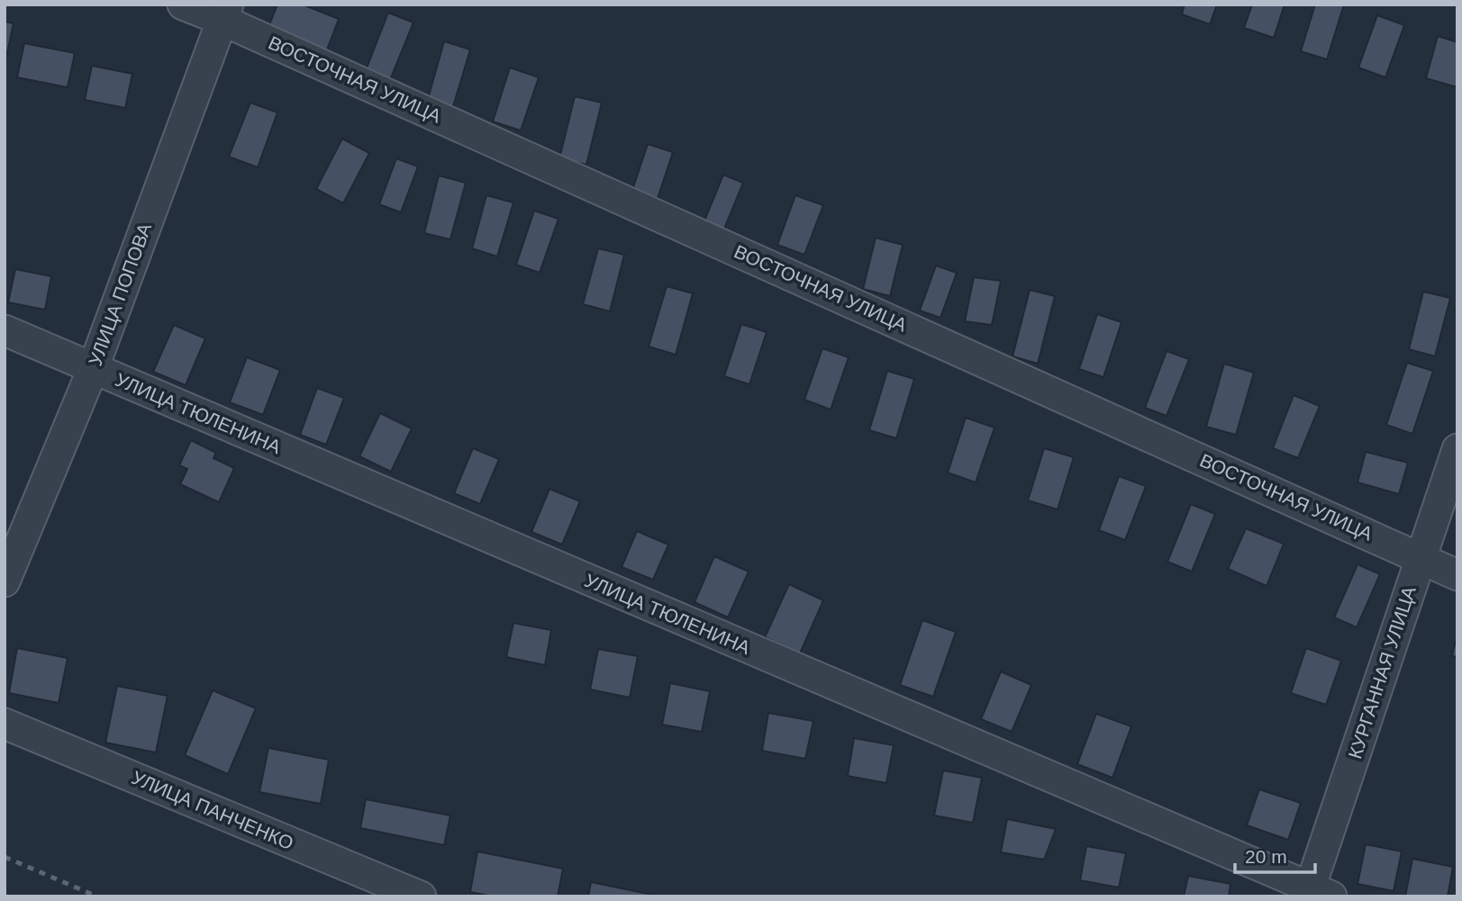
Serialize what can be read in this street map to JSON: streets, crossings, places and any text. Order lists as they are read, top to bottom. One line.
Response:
{"streets":{"street":["ВОСТОЧНАЯ УЛИЦА","УЛИЦА ПОПОВА","УЛИЦА ТЮЛЕНИНА","КУРГАННАЯ УЛИЦА","УЛИЦА ПАНЧЕНКО"]},"crossings":[["ВОСТОЧНАЯ УЛИЦА","УЛИЦА ПОПОВА"],["ВОСТОЧНАЯ УЛИЦА","КУРГАННАЯ УЛИЦА"],["УЛИЦА ПОПОВА","УЛИЦА ТЮЛЕНИНА"],["УЛИЦА ТЮЛЕНИНА","КУРГАННАЯ УЛИЦА"]],"scale_bar":"20 m"}
